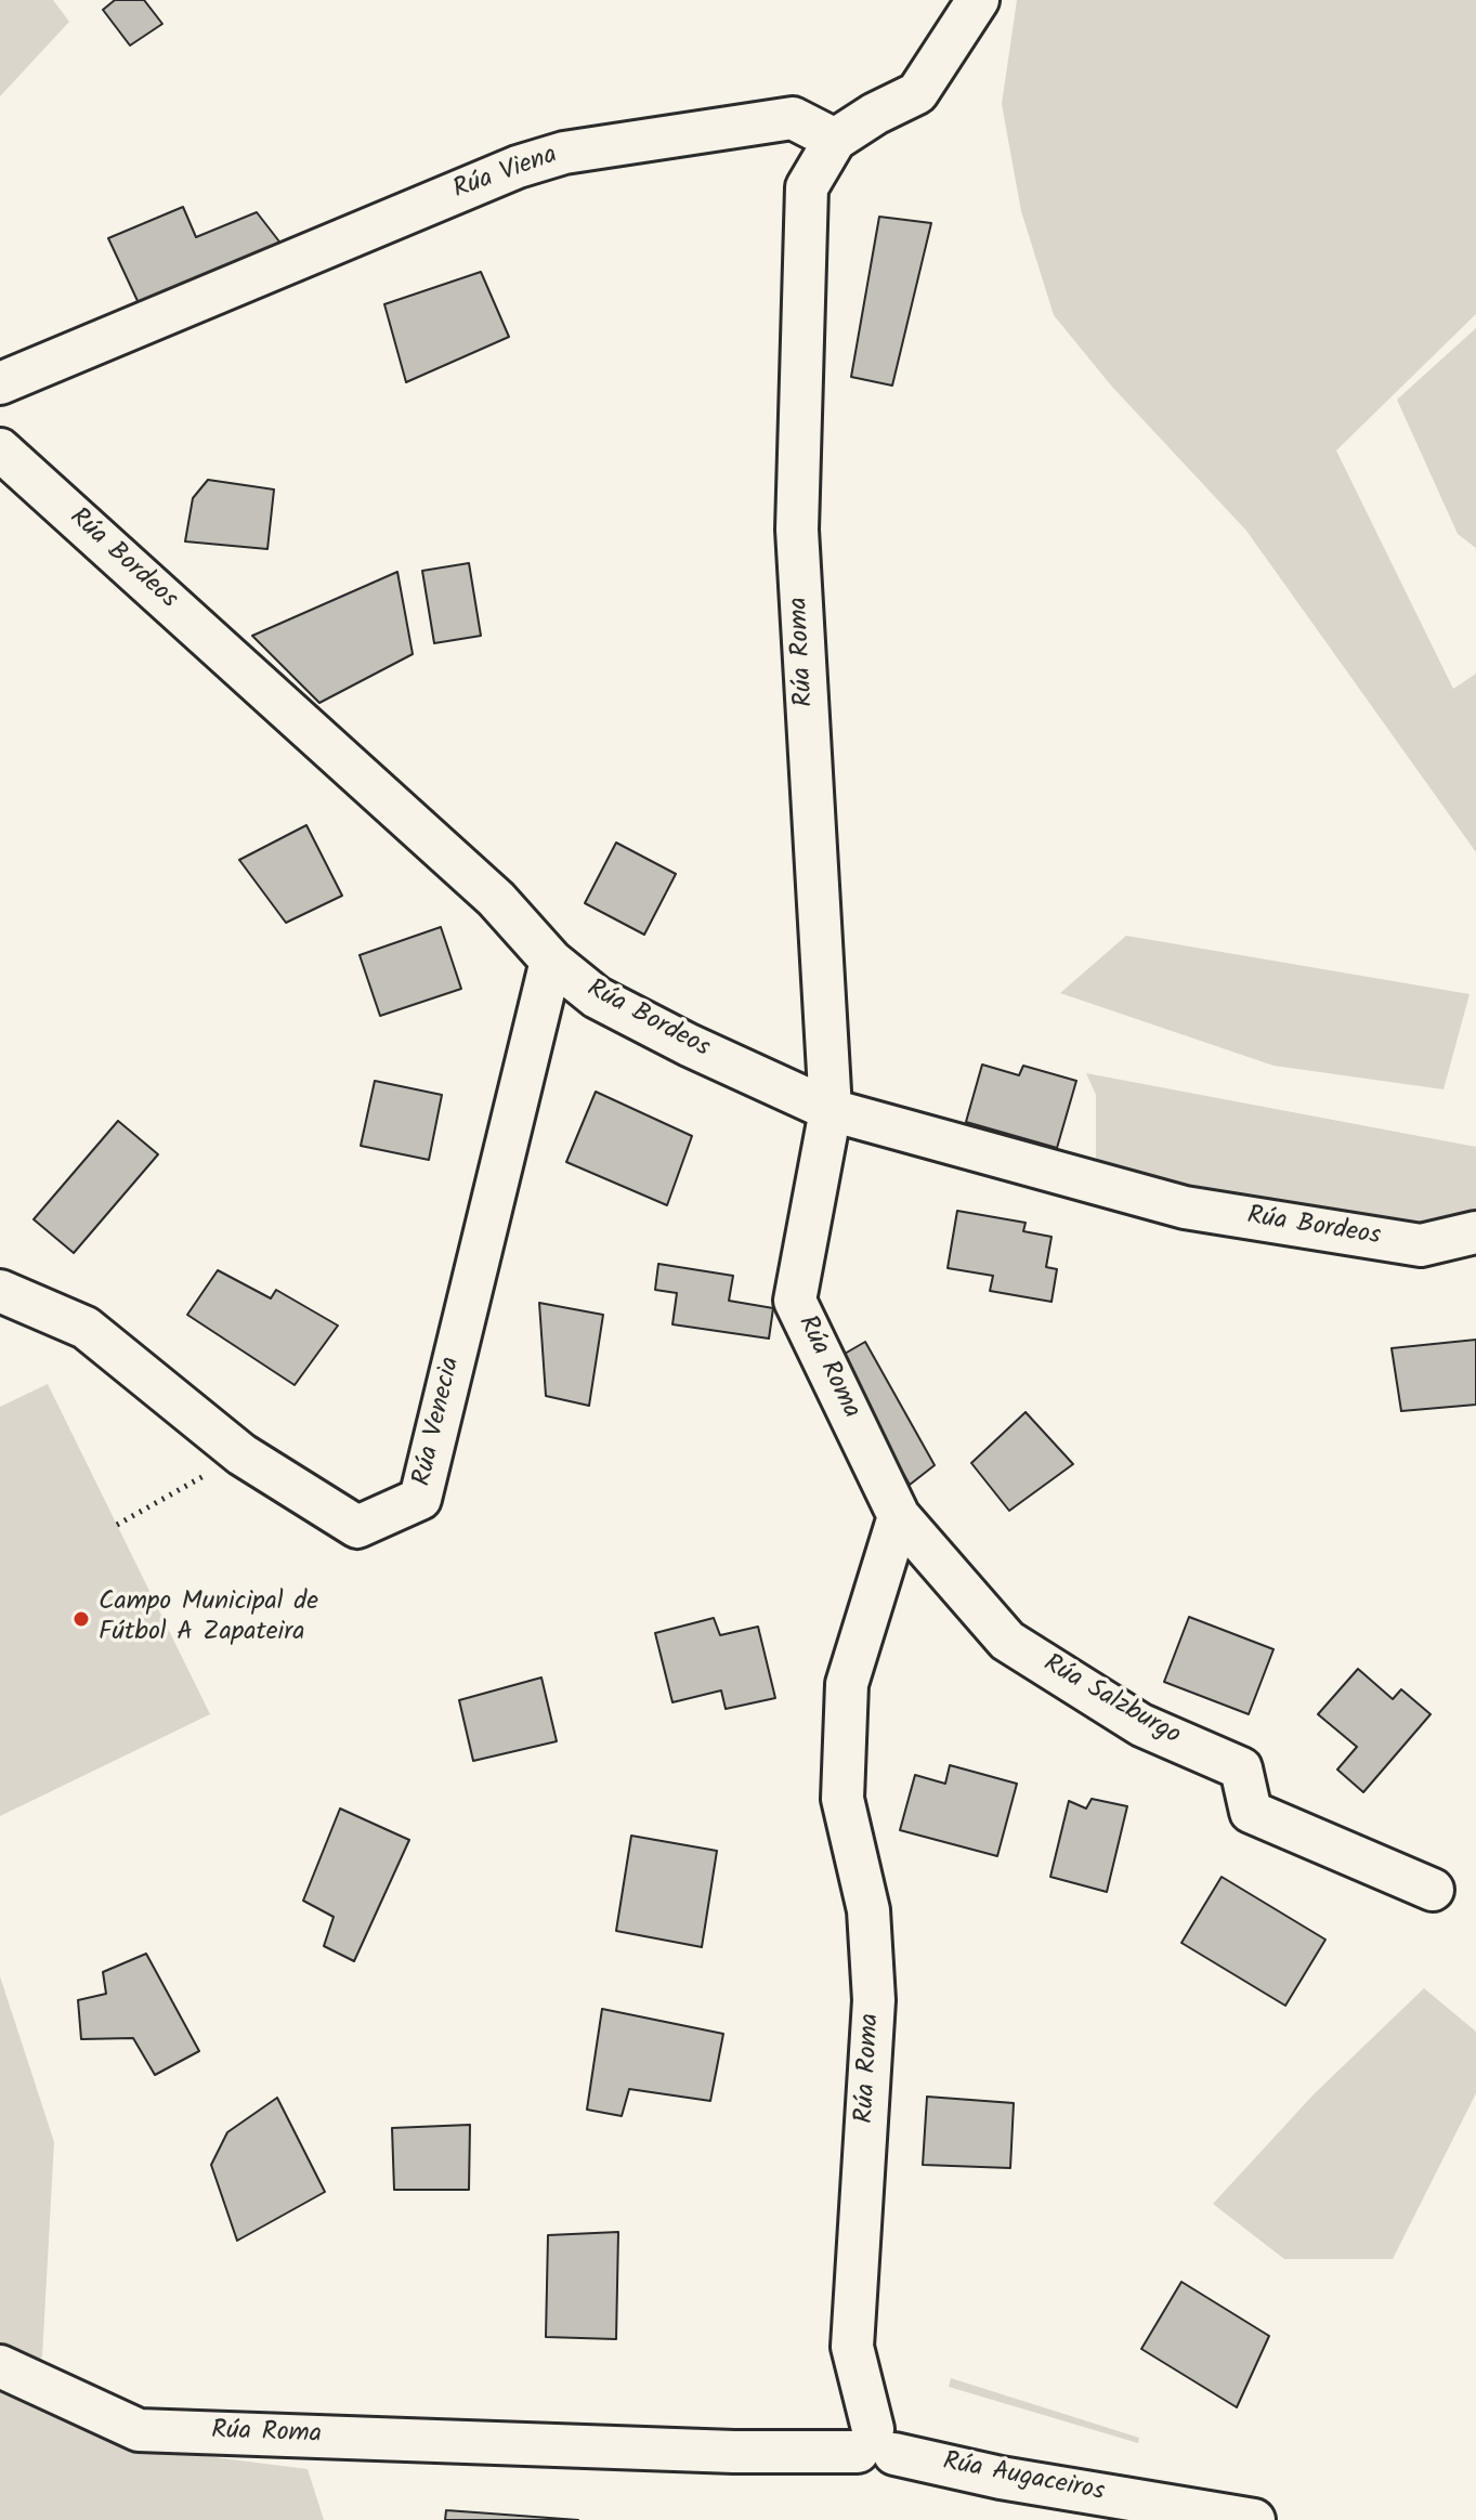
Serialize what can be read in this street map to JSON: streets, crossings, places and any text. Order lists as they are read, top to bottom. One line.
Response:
{"streets":{"street":["Rúa Viena","Rúa Bordeos","Rúa Roma","Rúa Venecia","Rúa Salzburgo","Rúa Augaceiros"]},"crossings":[["Rúa Viena","Rúa Roma"],["Rúa Bordeos","Rúa Roma"],["Rúa Bordeos","Rúa Venecia"],["Rúa Roma","Rúa Salzburgo"],["Rúa Roma","Rúa Augaceiros"]],"places":["Campo Municipal de Fútbol A Zapateira"]}
